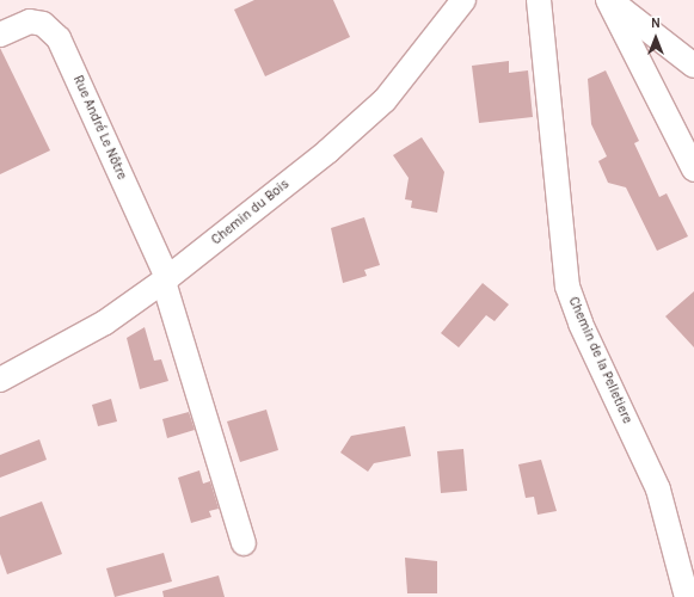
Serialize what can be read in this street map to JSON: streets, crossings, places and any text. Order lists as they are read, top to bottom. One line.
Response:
{"streets":{"street":["Rue André Le Nôtre","Chemin du Bois","Chemin de la Pelletiere"]},"crossings":[["Rue André Le Nôtre","Chemin du Bois"]],"north":"top"}
